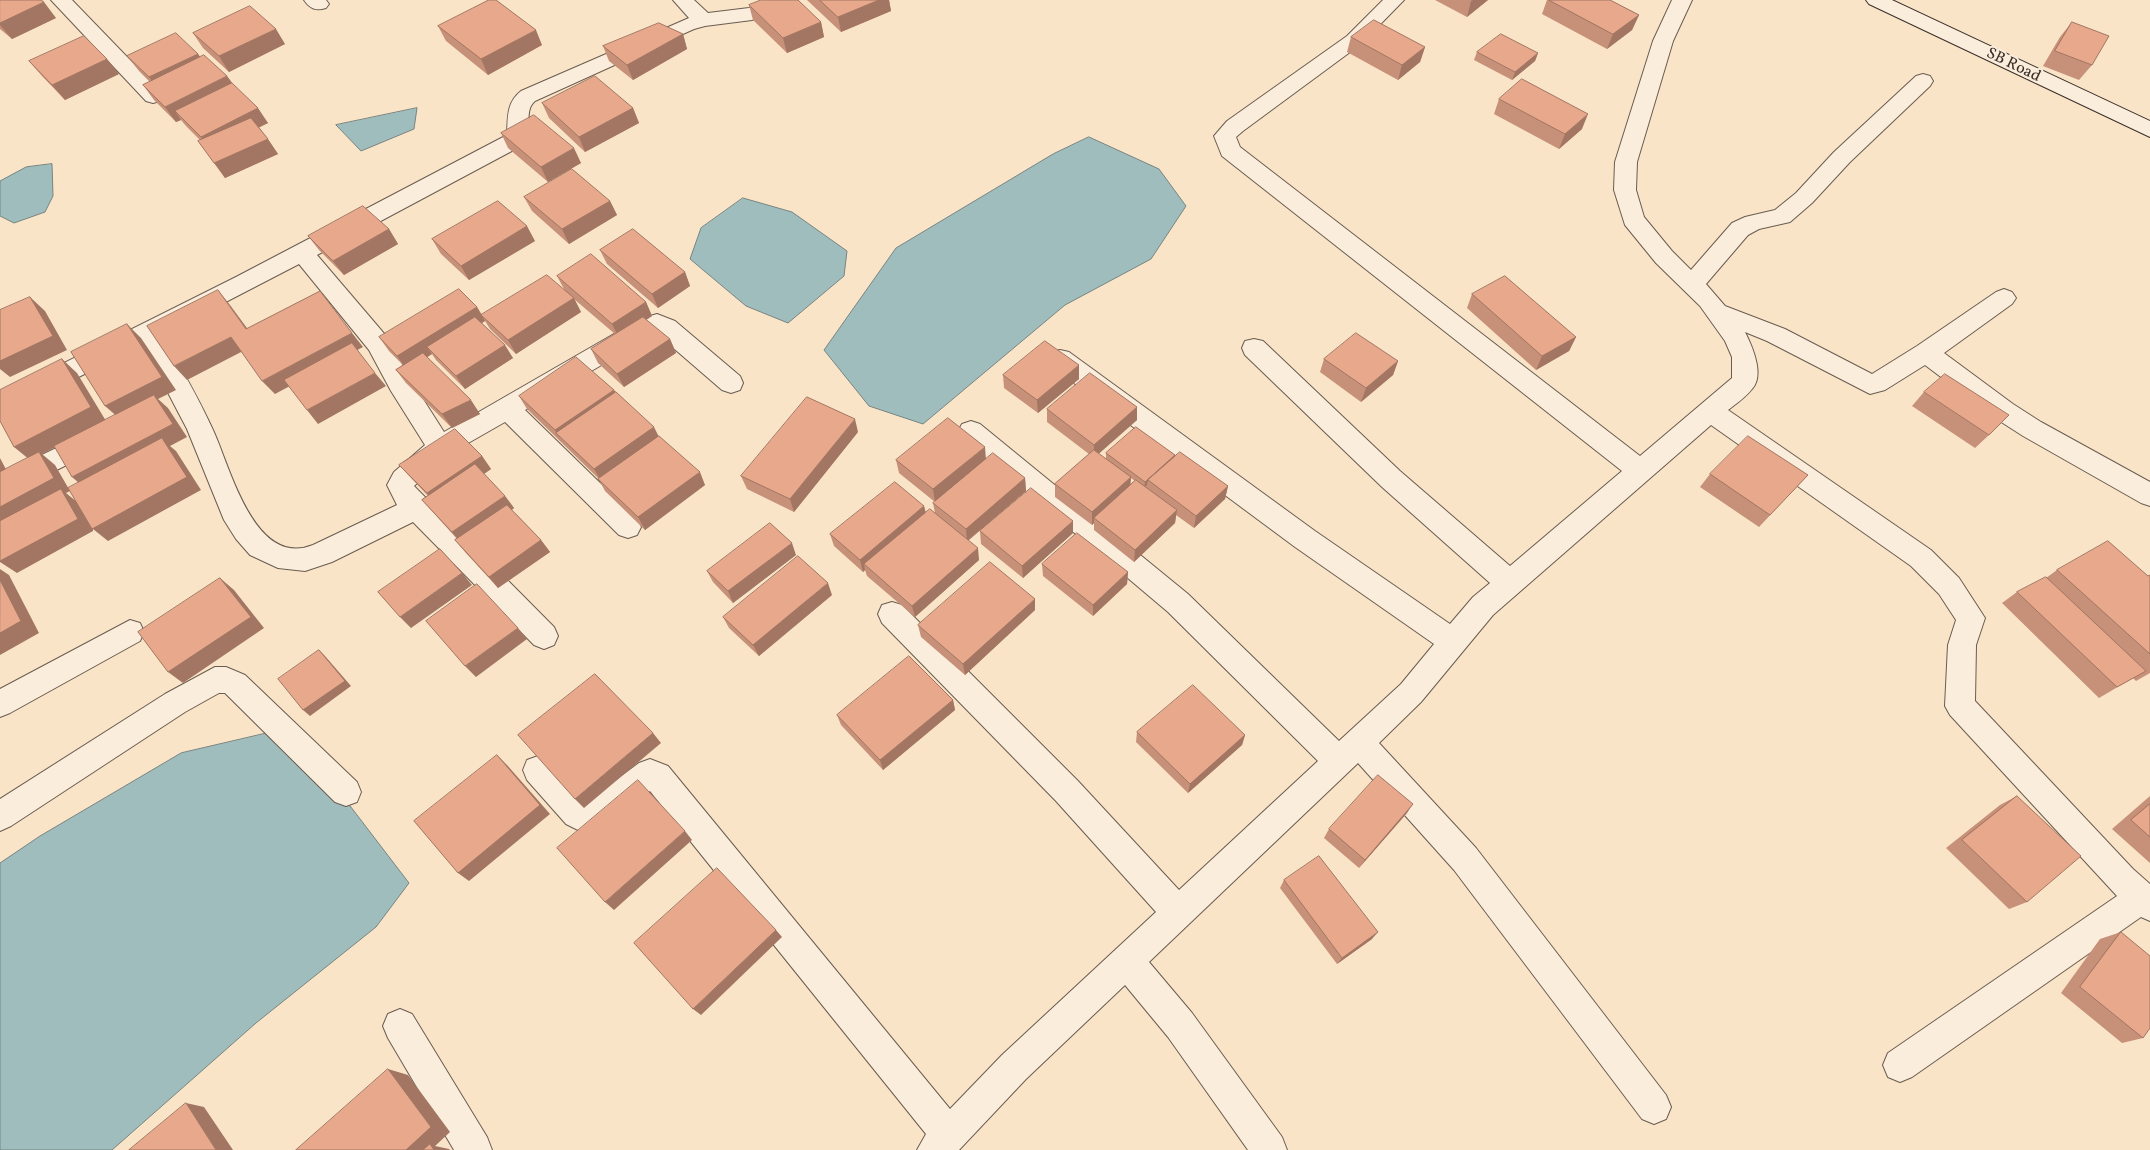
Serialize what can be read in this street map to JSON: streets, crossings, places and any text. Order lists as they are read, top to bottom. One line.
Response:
{"streets":{"street":["SB Road"]}}
